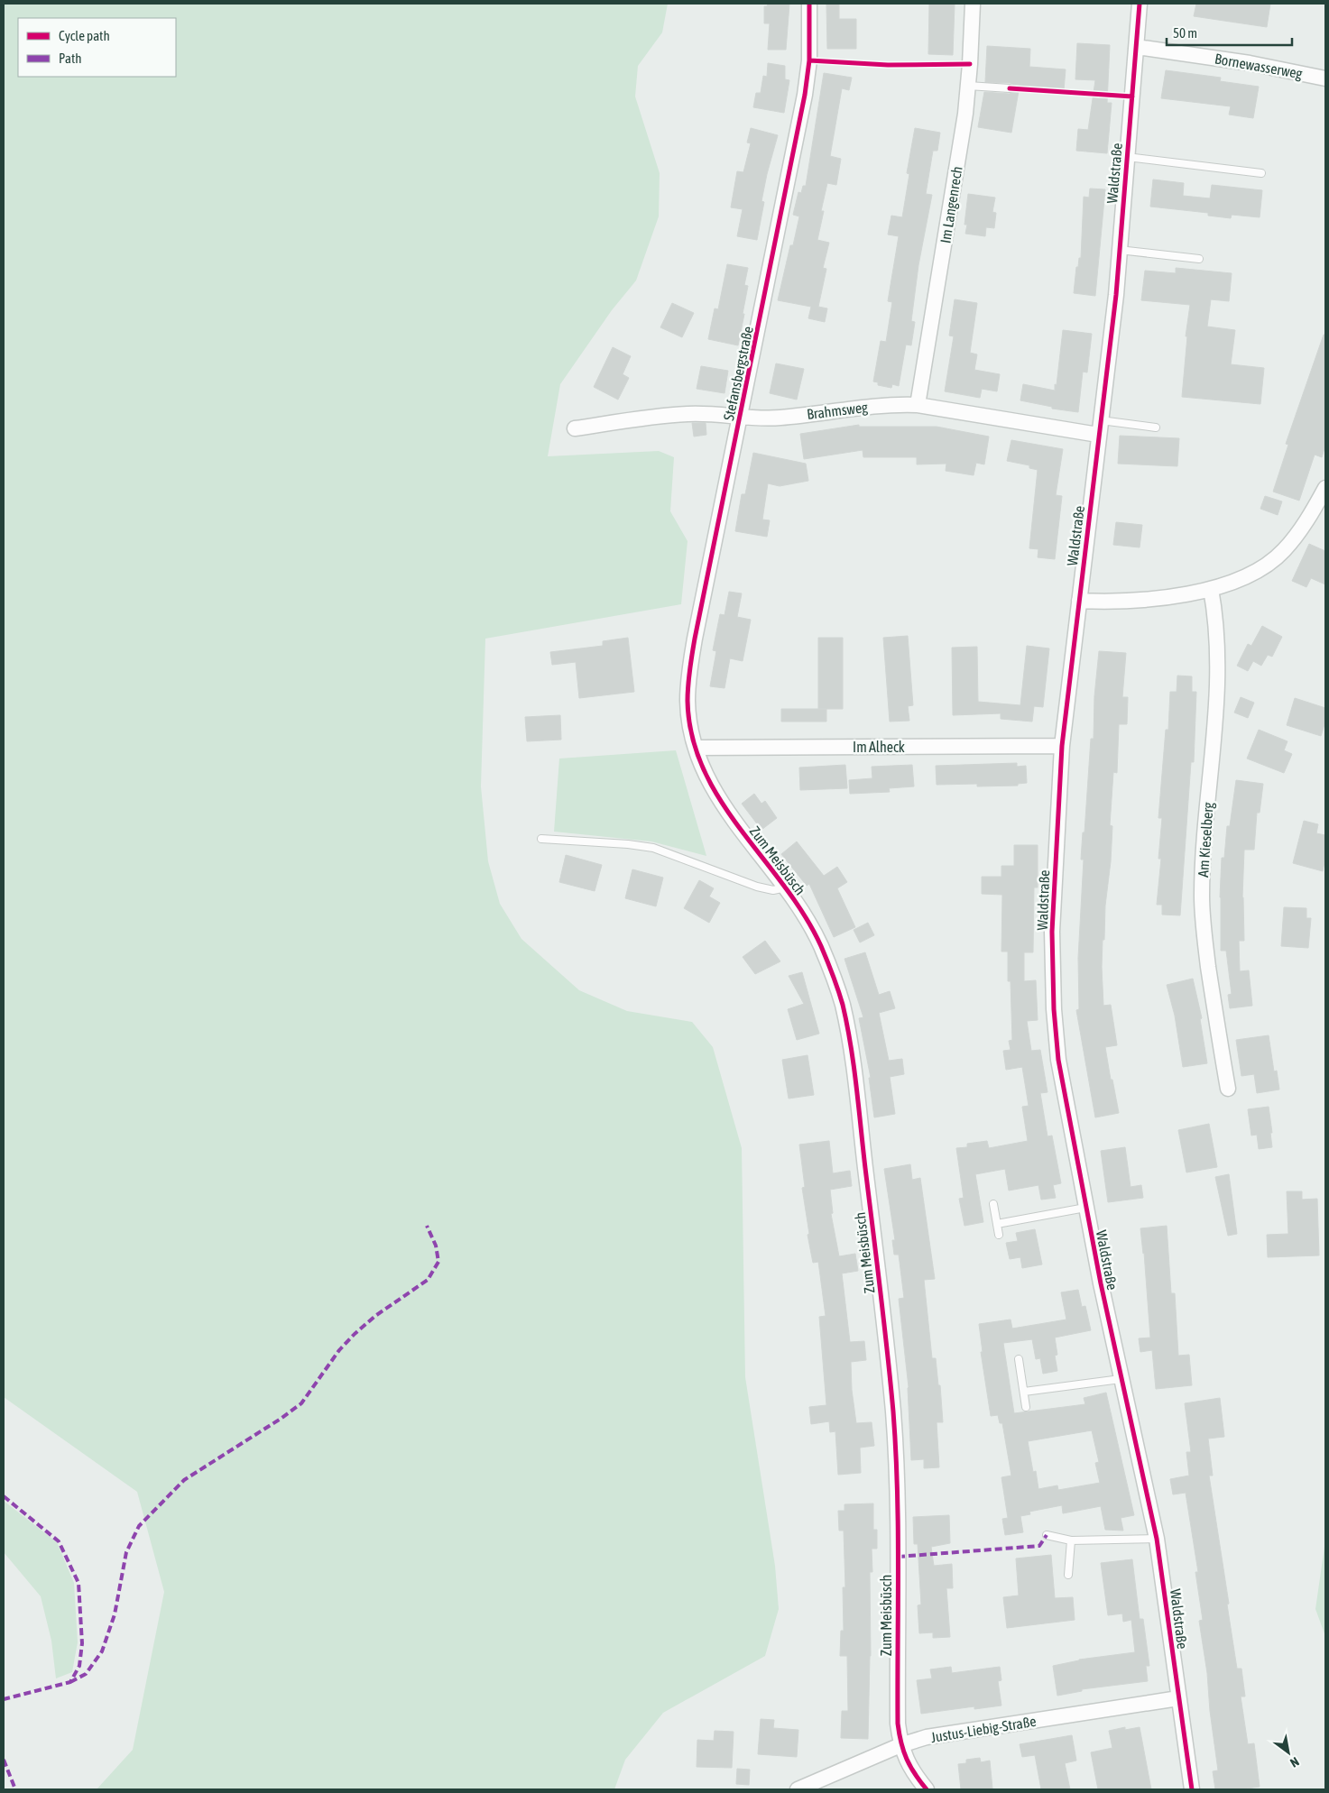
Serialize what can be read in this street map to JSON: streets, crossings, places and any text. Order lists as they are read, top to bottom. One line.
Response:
{"streets":{"street":["Bornewasserweg","Waldstraße","Im Langenrech","Stefansbergstraße","Brahmsweg","Im Alheck","Am Kieselberg","Zum Meisbüsch","Justus-Liebig-Straße"]},"crossings":[["Bornewasserweg","Waldstraße"],["Waldstraße","Brahmsweg"],["Waldstraße","Im Alheck"],["Waldstraße","Justus-Liebig-Straße"],["Im Langenrech","Brahmsweg"],["Stefansbergstraße","Brahmsweg"],["Stefansbergstraße","Im Alheck"],["Stefansbergstraße","Zum Meisbüsch"],["Im Alheck","Zum Meisbüsch"],["Zum Meisbüsch","Justus-Liebig-Straße"]],"legend":["Cycle path","Path"],"scale_bar":"50 m","north":"bottom right"}
